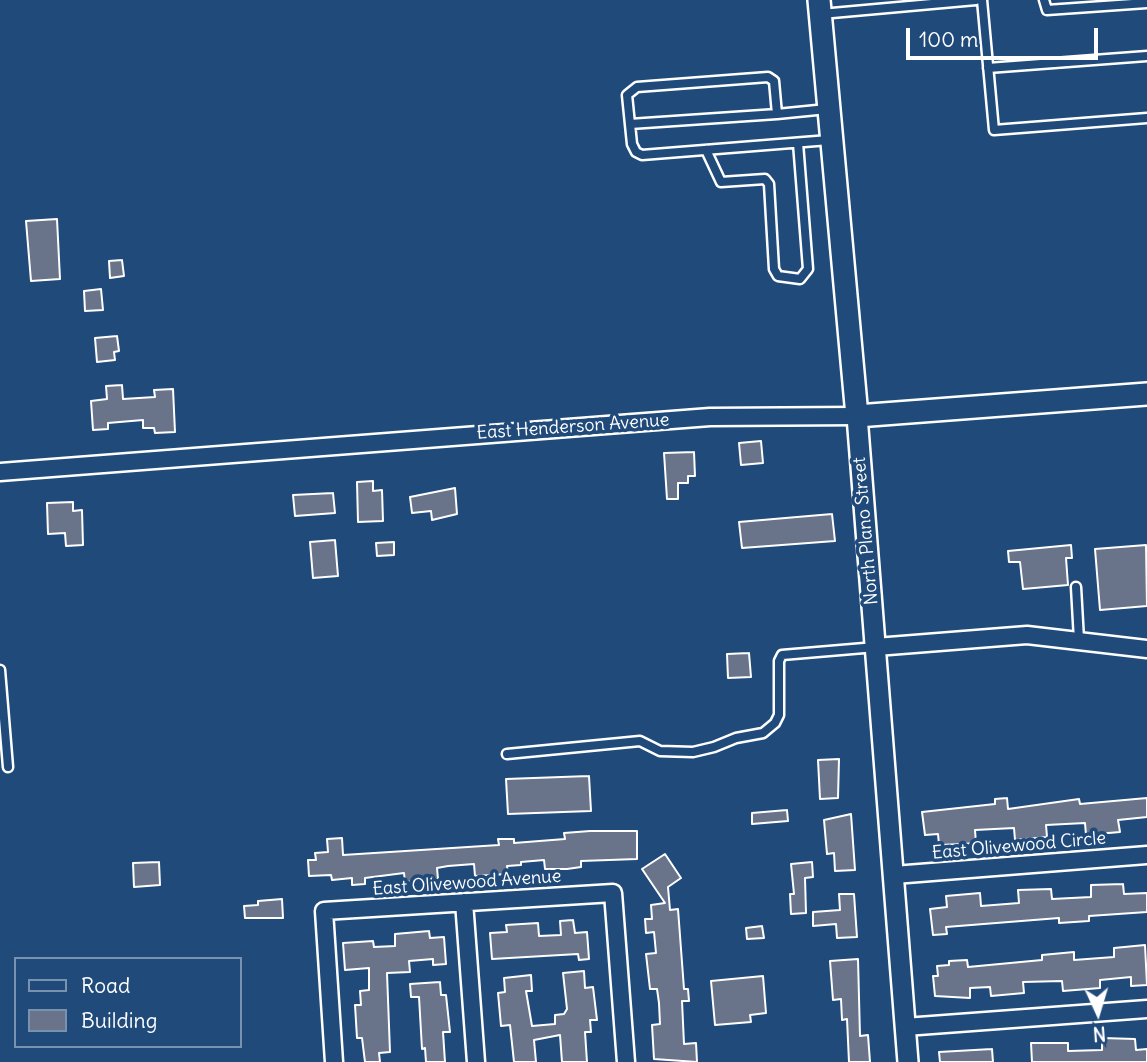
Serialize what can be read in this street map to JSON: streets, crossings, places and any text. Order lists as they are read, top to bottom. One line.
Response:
{"streets":{"main road":["East Henderson Avenue","North Plano Street"],"street":["East Olivewood Circle","East Olivewood Avenue"]},"crossings":[["East Henderson Avenue","North Plano Street"],["North Plano Street","East Olivewood Circle"]],"legend":["Road","Building"],"scale_bar":"100 m","north":"bottom"}
